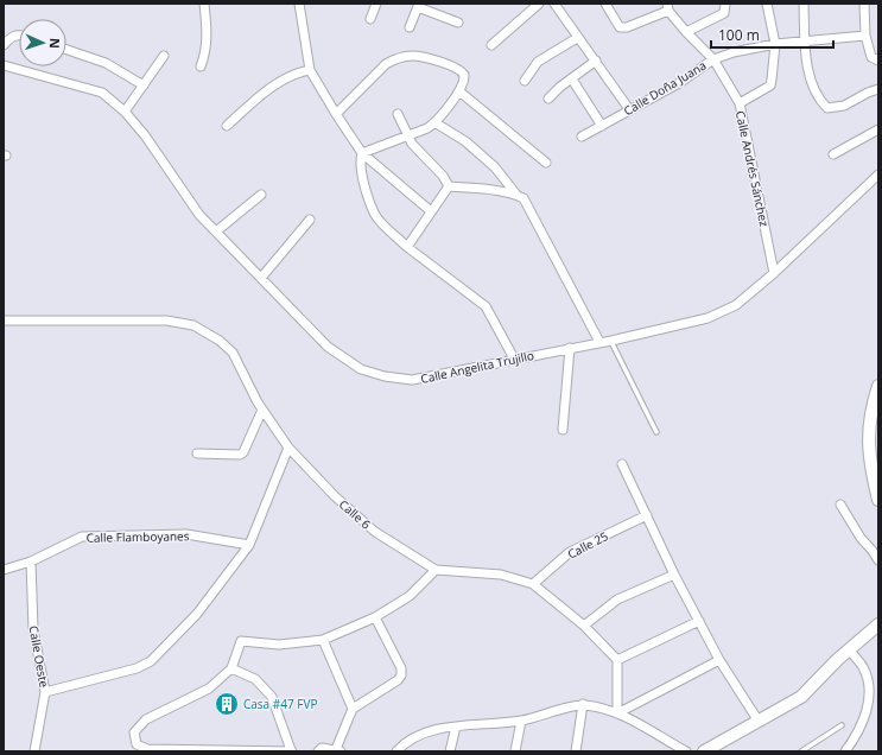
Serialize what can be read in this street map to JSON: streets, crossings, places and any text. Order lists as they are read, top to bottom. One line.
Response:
{"streets":{"street":["Calle Doña Juana","Calle Andrés Sánchez","Calle Angelita Trujillo","Calle 6","Calle Flamboyanes","Calle 25","Calle Oeste"]},"crossings":[["Calle Doña Juana","Calle Andrés Sánchez"],["Calle Andrés Sánchez","Calle Angelita Trujillo"],["Calle 6","Calle 25"],["Calle Flamboyanes","Calle Oeste"]],"places":{"building":["Casa #47 FVP"]},"scale_bar":"100 m","north":"right"}
